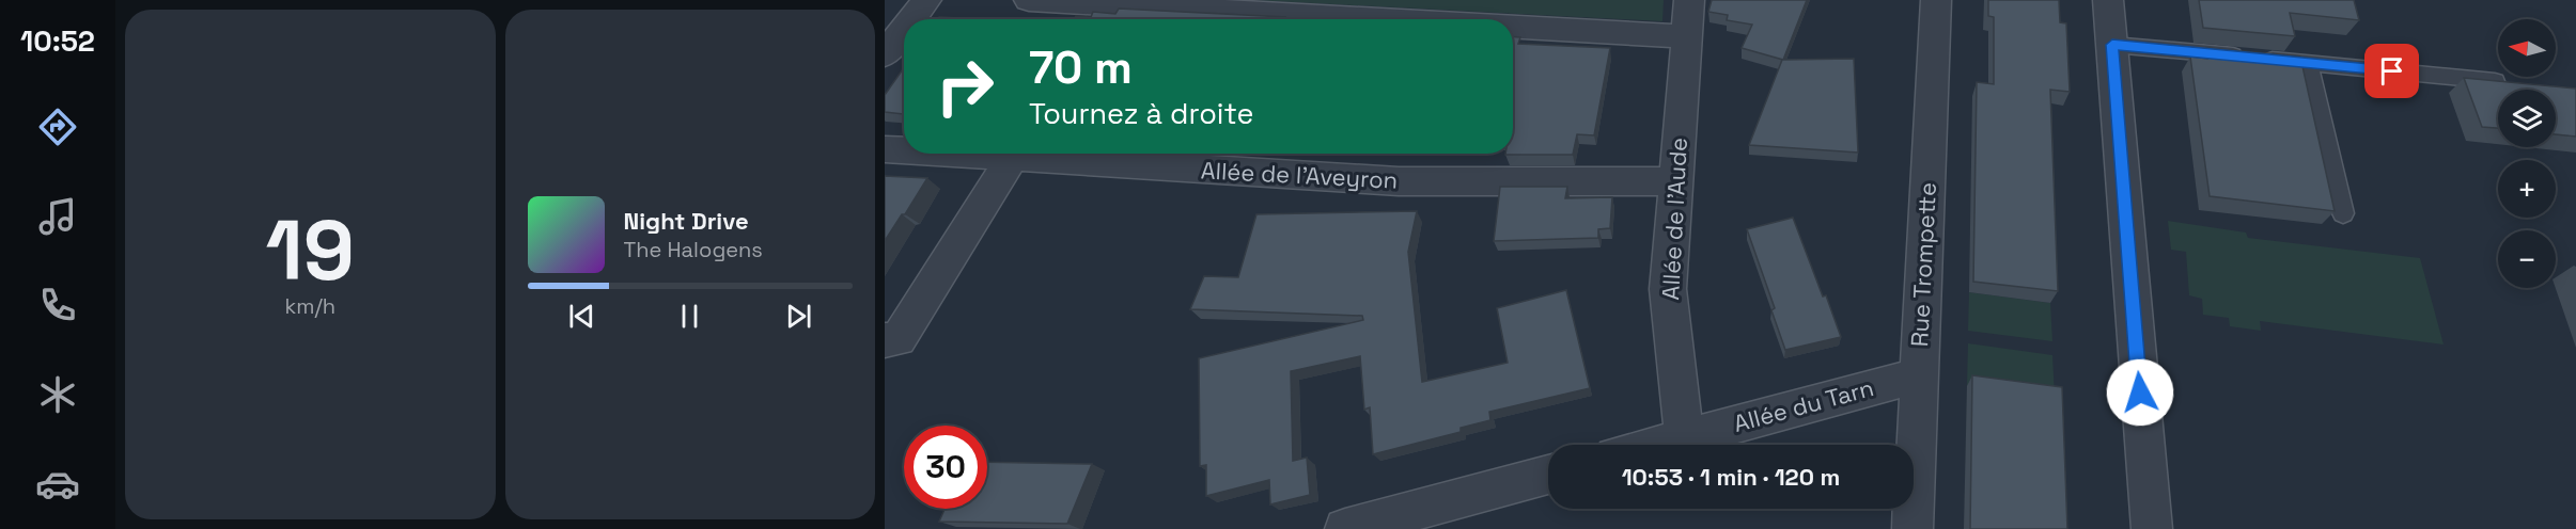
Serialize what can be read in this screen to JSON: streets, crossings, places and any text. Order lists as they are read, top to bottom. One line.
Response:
{"streets":{"street":["Allée de l'Aveyron","Allée de l'Aude","Rue Trompette","Allée du Tarn"]},"crossings":[["Allée de l'Aveyron","Allée de l'Aude"],["Allée de l'Aude","Allée du Tarn"],["Rue Trompette","Allée du Tarn"]],"north":"left","page":{"tabs":"10:52","tile":["19","km/h"],"map_buttons":["+","−"],"turn":["70 m","Tournez à droite"],"song":["Night Drive","The Halogens"],"limit":"30","trip":"10:53 · 1 min · 120 m"}}
